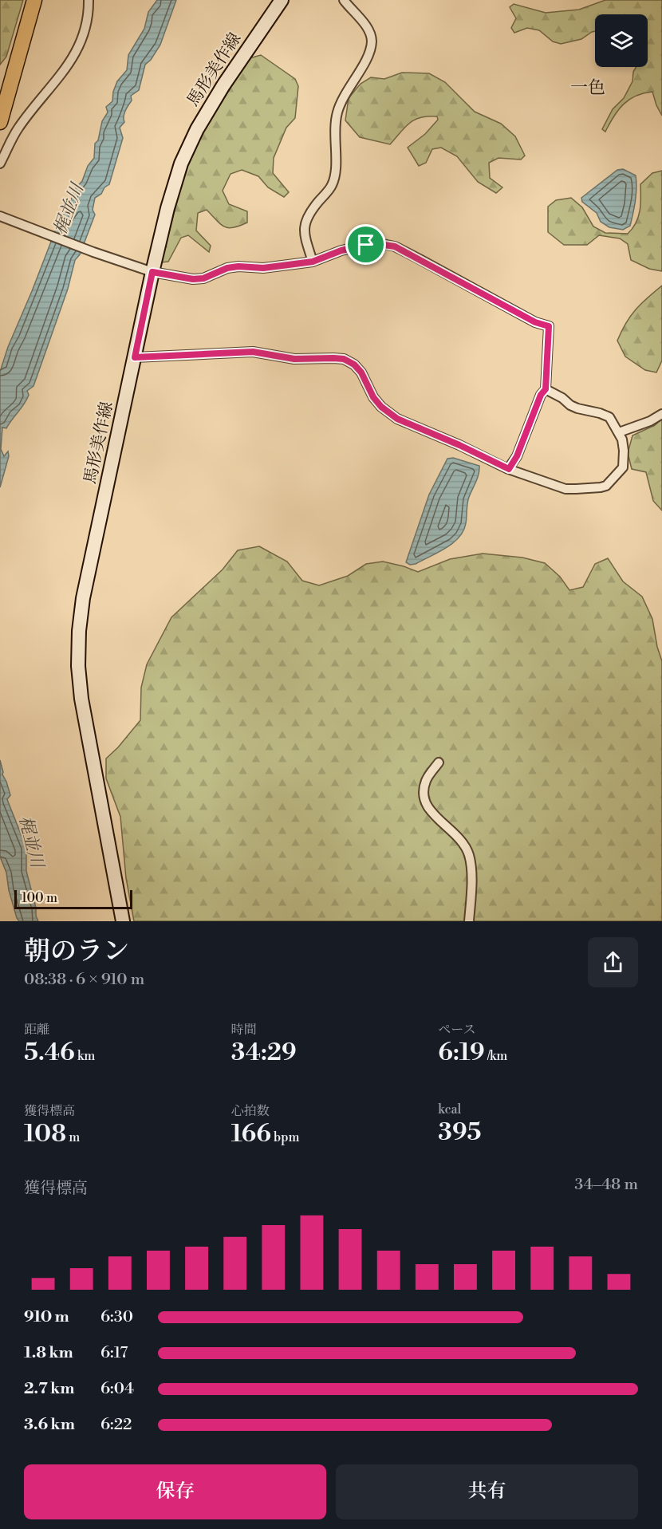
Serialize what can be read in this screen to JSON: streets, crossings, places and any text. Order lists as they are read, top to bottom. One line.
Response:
{"streets":{"main road":["馬形美作線"]},"districts":["一色"],"water":["梶並川"],"scale_bar":"100 m","page":{"scale":"100 m","heading":["朝のラン","08:38 · 6 × 910 m"],"stats":[["距離","5.46 km"],["時間","34:29"],["ペース","6:19 /km"],["獲得標高","108 m"],["心拍数","166 bpm"],["kcal","395"]],"chart":["獲得標高","34–48 m"],"list":[{"name":"910 m","note":"6:30"},{"name":"1.8 km","note":"6:17"},{"name":"2.7 km","note":"6:04"},{"name":"3.6 km","note":"6:22"}],"buttons":["保存","共有"]}}
